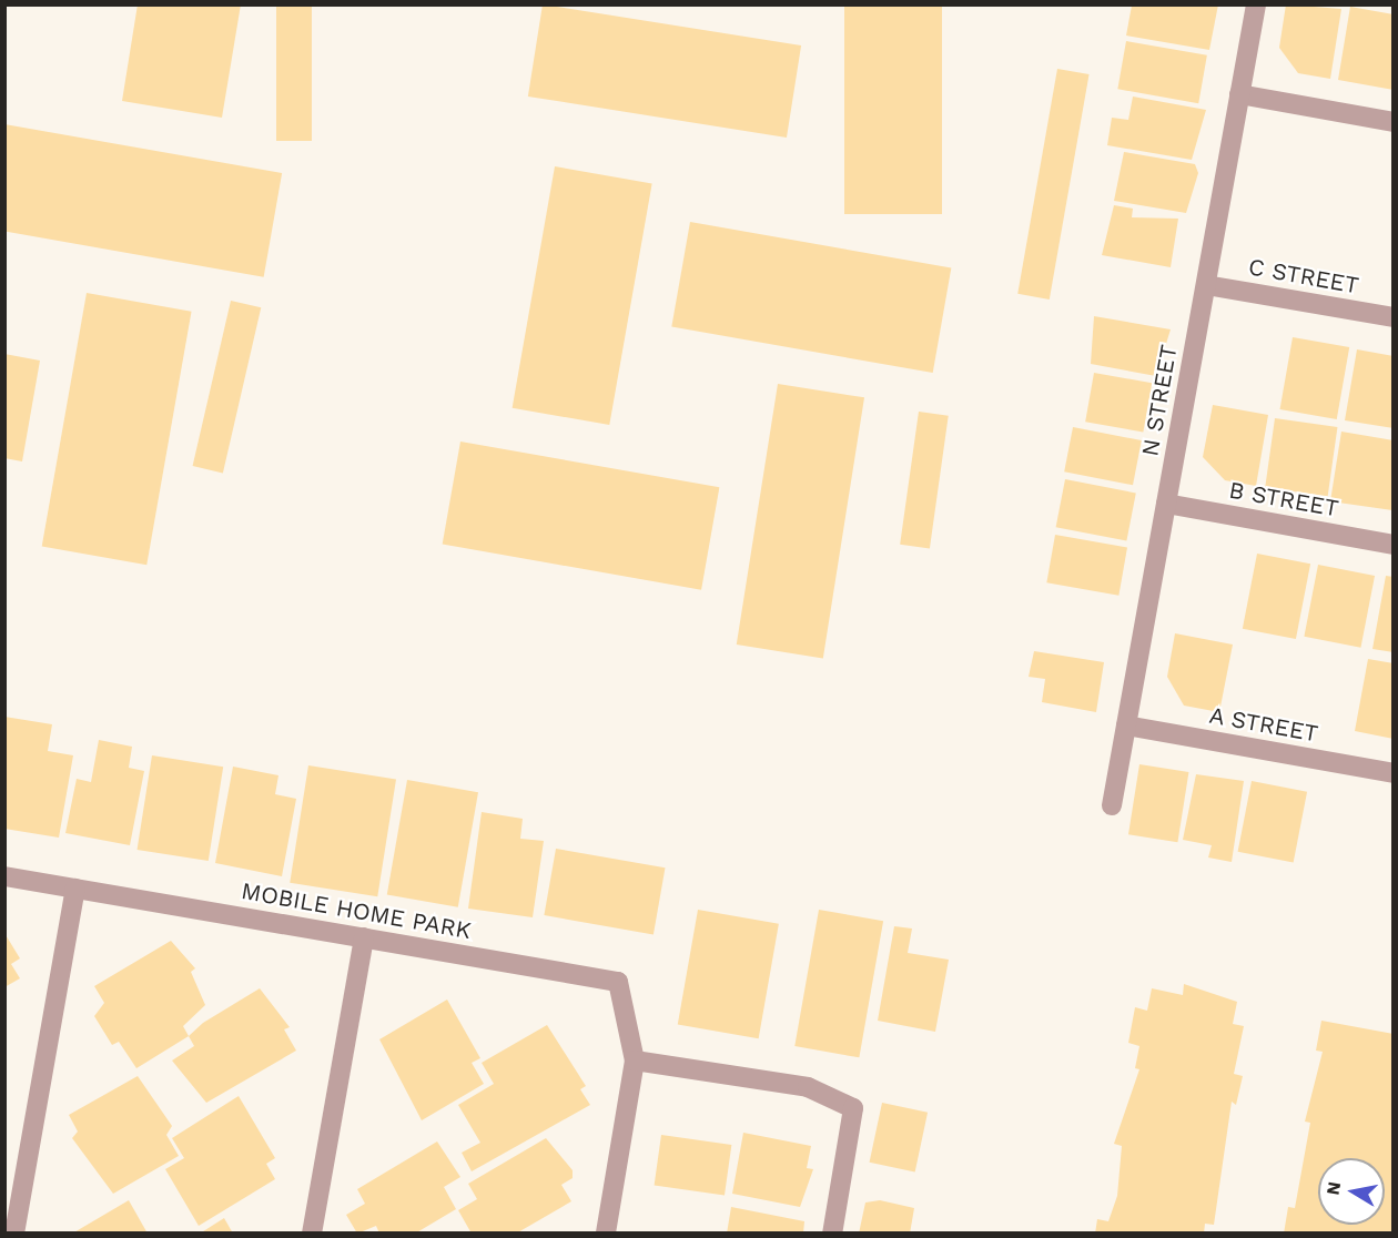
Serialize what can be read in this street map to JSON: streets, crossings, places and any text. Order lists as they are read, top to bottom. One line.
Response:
{"streets":{"street":["C STREET","N STREET","B STREET","A STREET","MOBILE HOME PARK"]},"crossings":[["C STREET","N STREET"],["N STREET","B STREET"],["N STREET","A STREET"]],"north":"left"}
